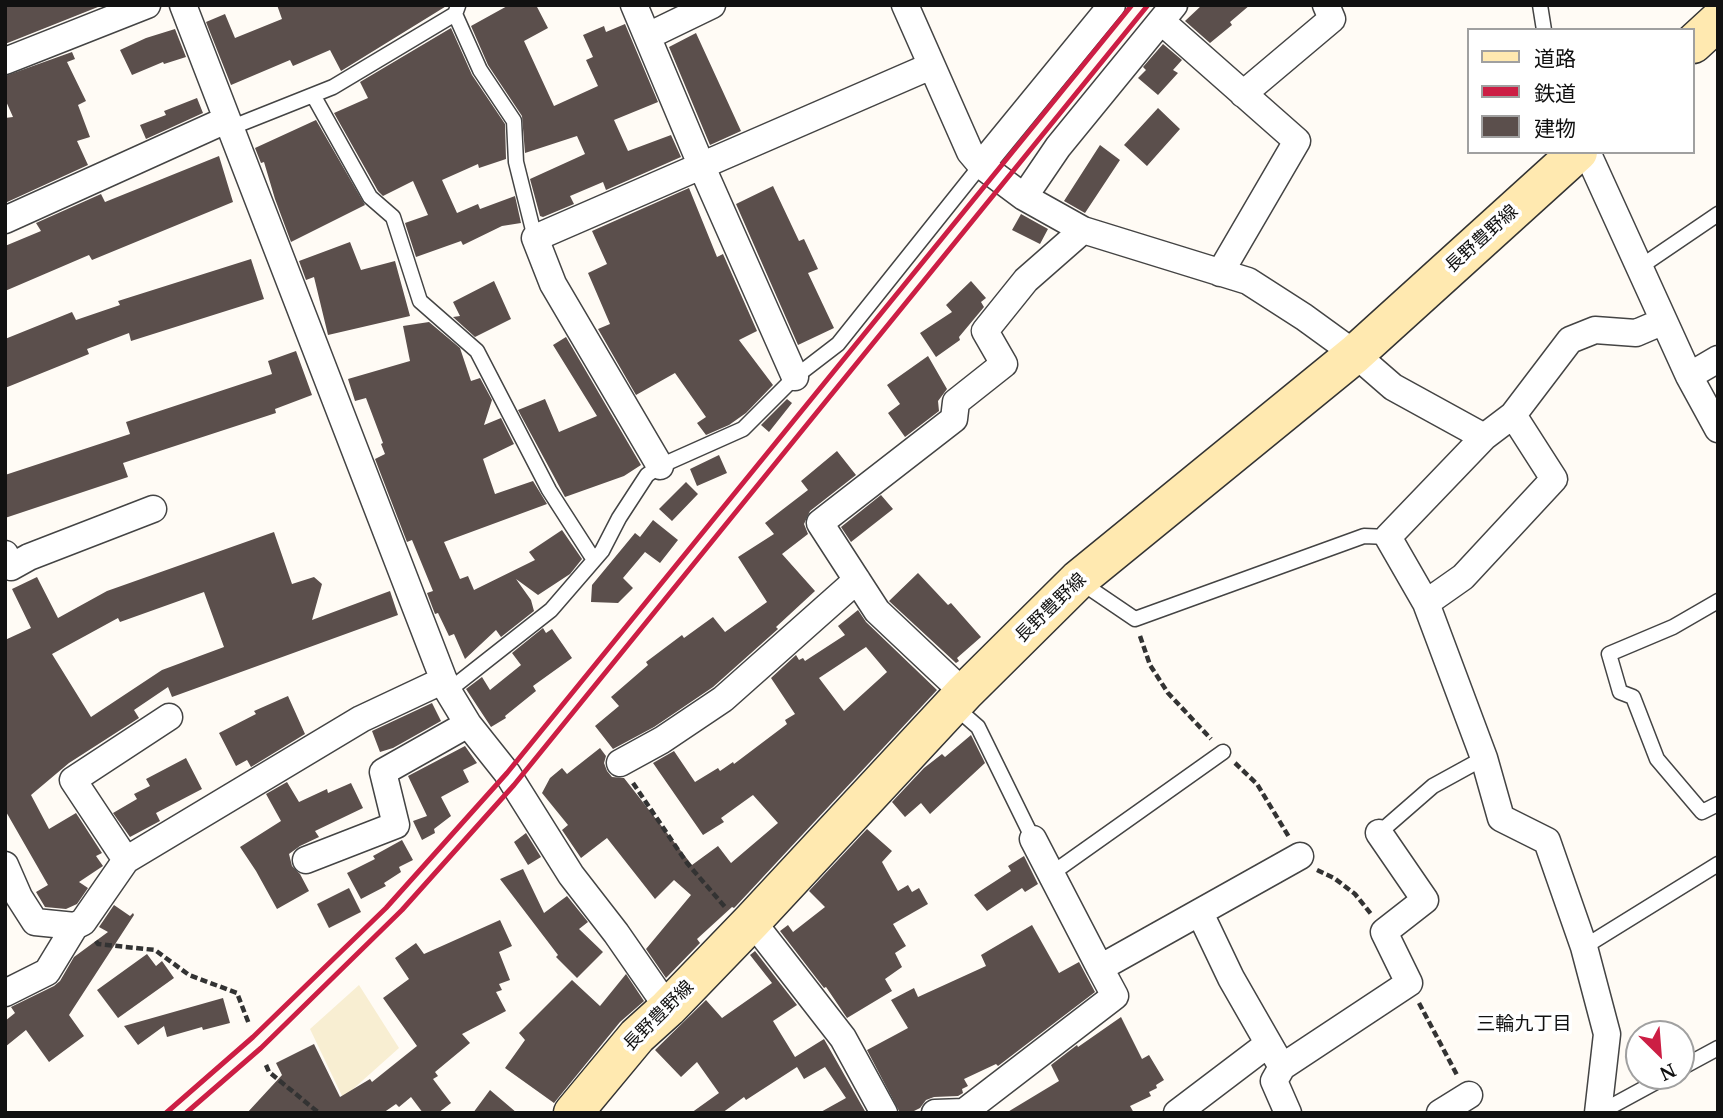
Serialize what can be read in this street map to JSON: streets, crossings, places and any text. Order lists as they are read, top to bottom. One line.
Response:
{"streets":{"main road":["長野豊野線"]},"districts":["三輪九丁目"],"legend":["道路","鉄道","建物"],"north":"bottom right"}
